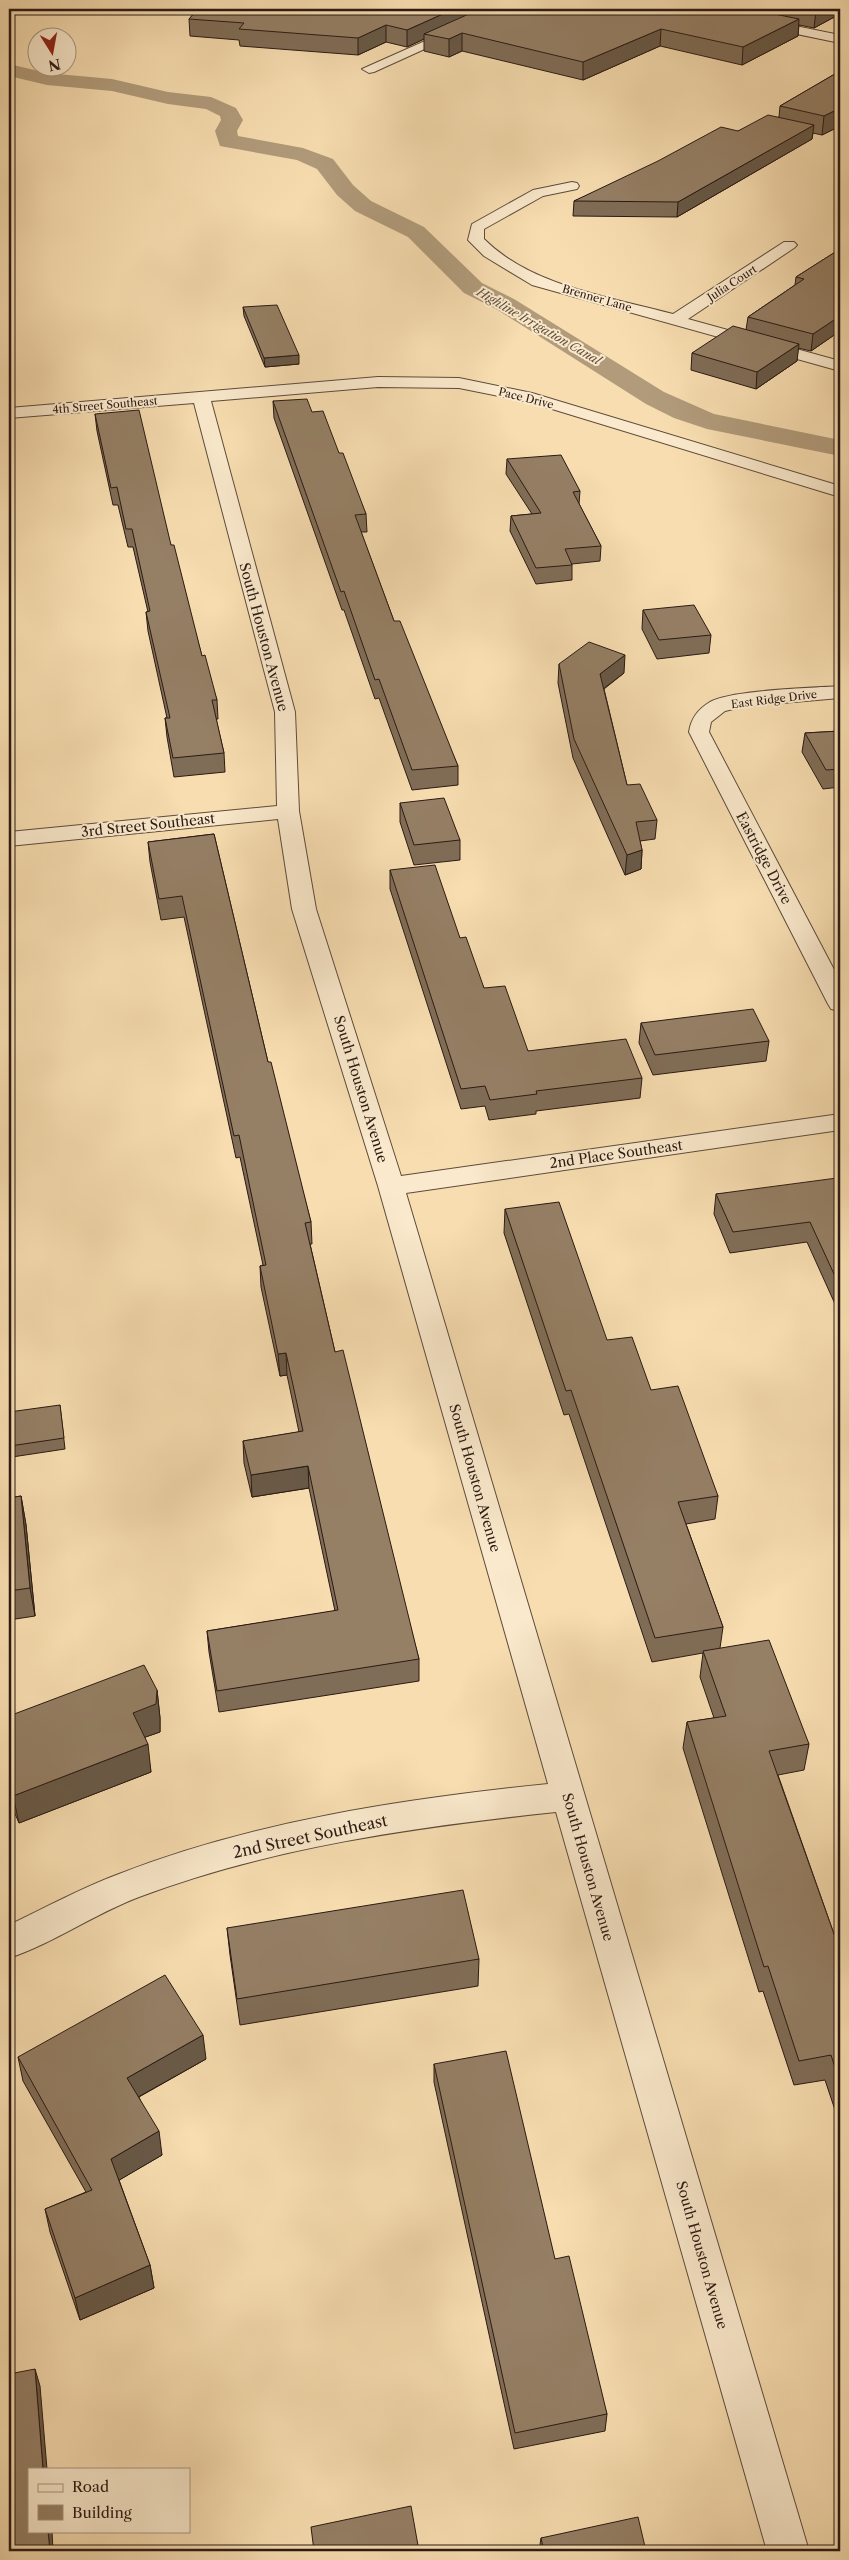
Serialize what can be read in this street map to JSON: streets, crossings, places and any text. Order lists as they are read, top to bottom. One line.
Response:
{"streets":{"street":["Julia Court","Brenner Lane","Pace Drive","4th Street Southeast","South Houston Avenue","East Ridge Drive","3rd Street Southeast","Eastridge Drive","2nd Place Southeast","2nd Street Southeast"]},"crossings":[["Julia Court","Brenner Lane"],["Pace Drive","4th Street Southeast"],["Pace Drive","South Houston Avenue"],["4th Street Southeast","South Houston Avenue"],["South Houston Avenue","3rd Street Southeast"],["South Houston Avenue","2nd Place Southeast"],["South Houston Avenue","2nd Street Southeast"],["East Ridge Drive","Eastridge Drive"]],"water":["Highline Irrigation Canal"],"legend":["Road","Building"],"north":"bottom"}
